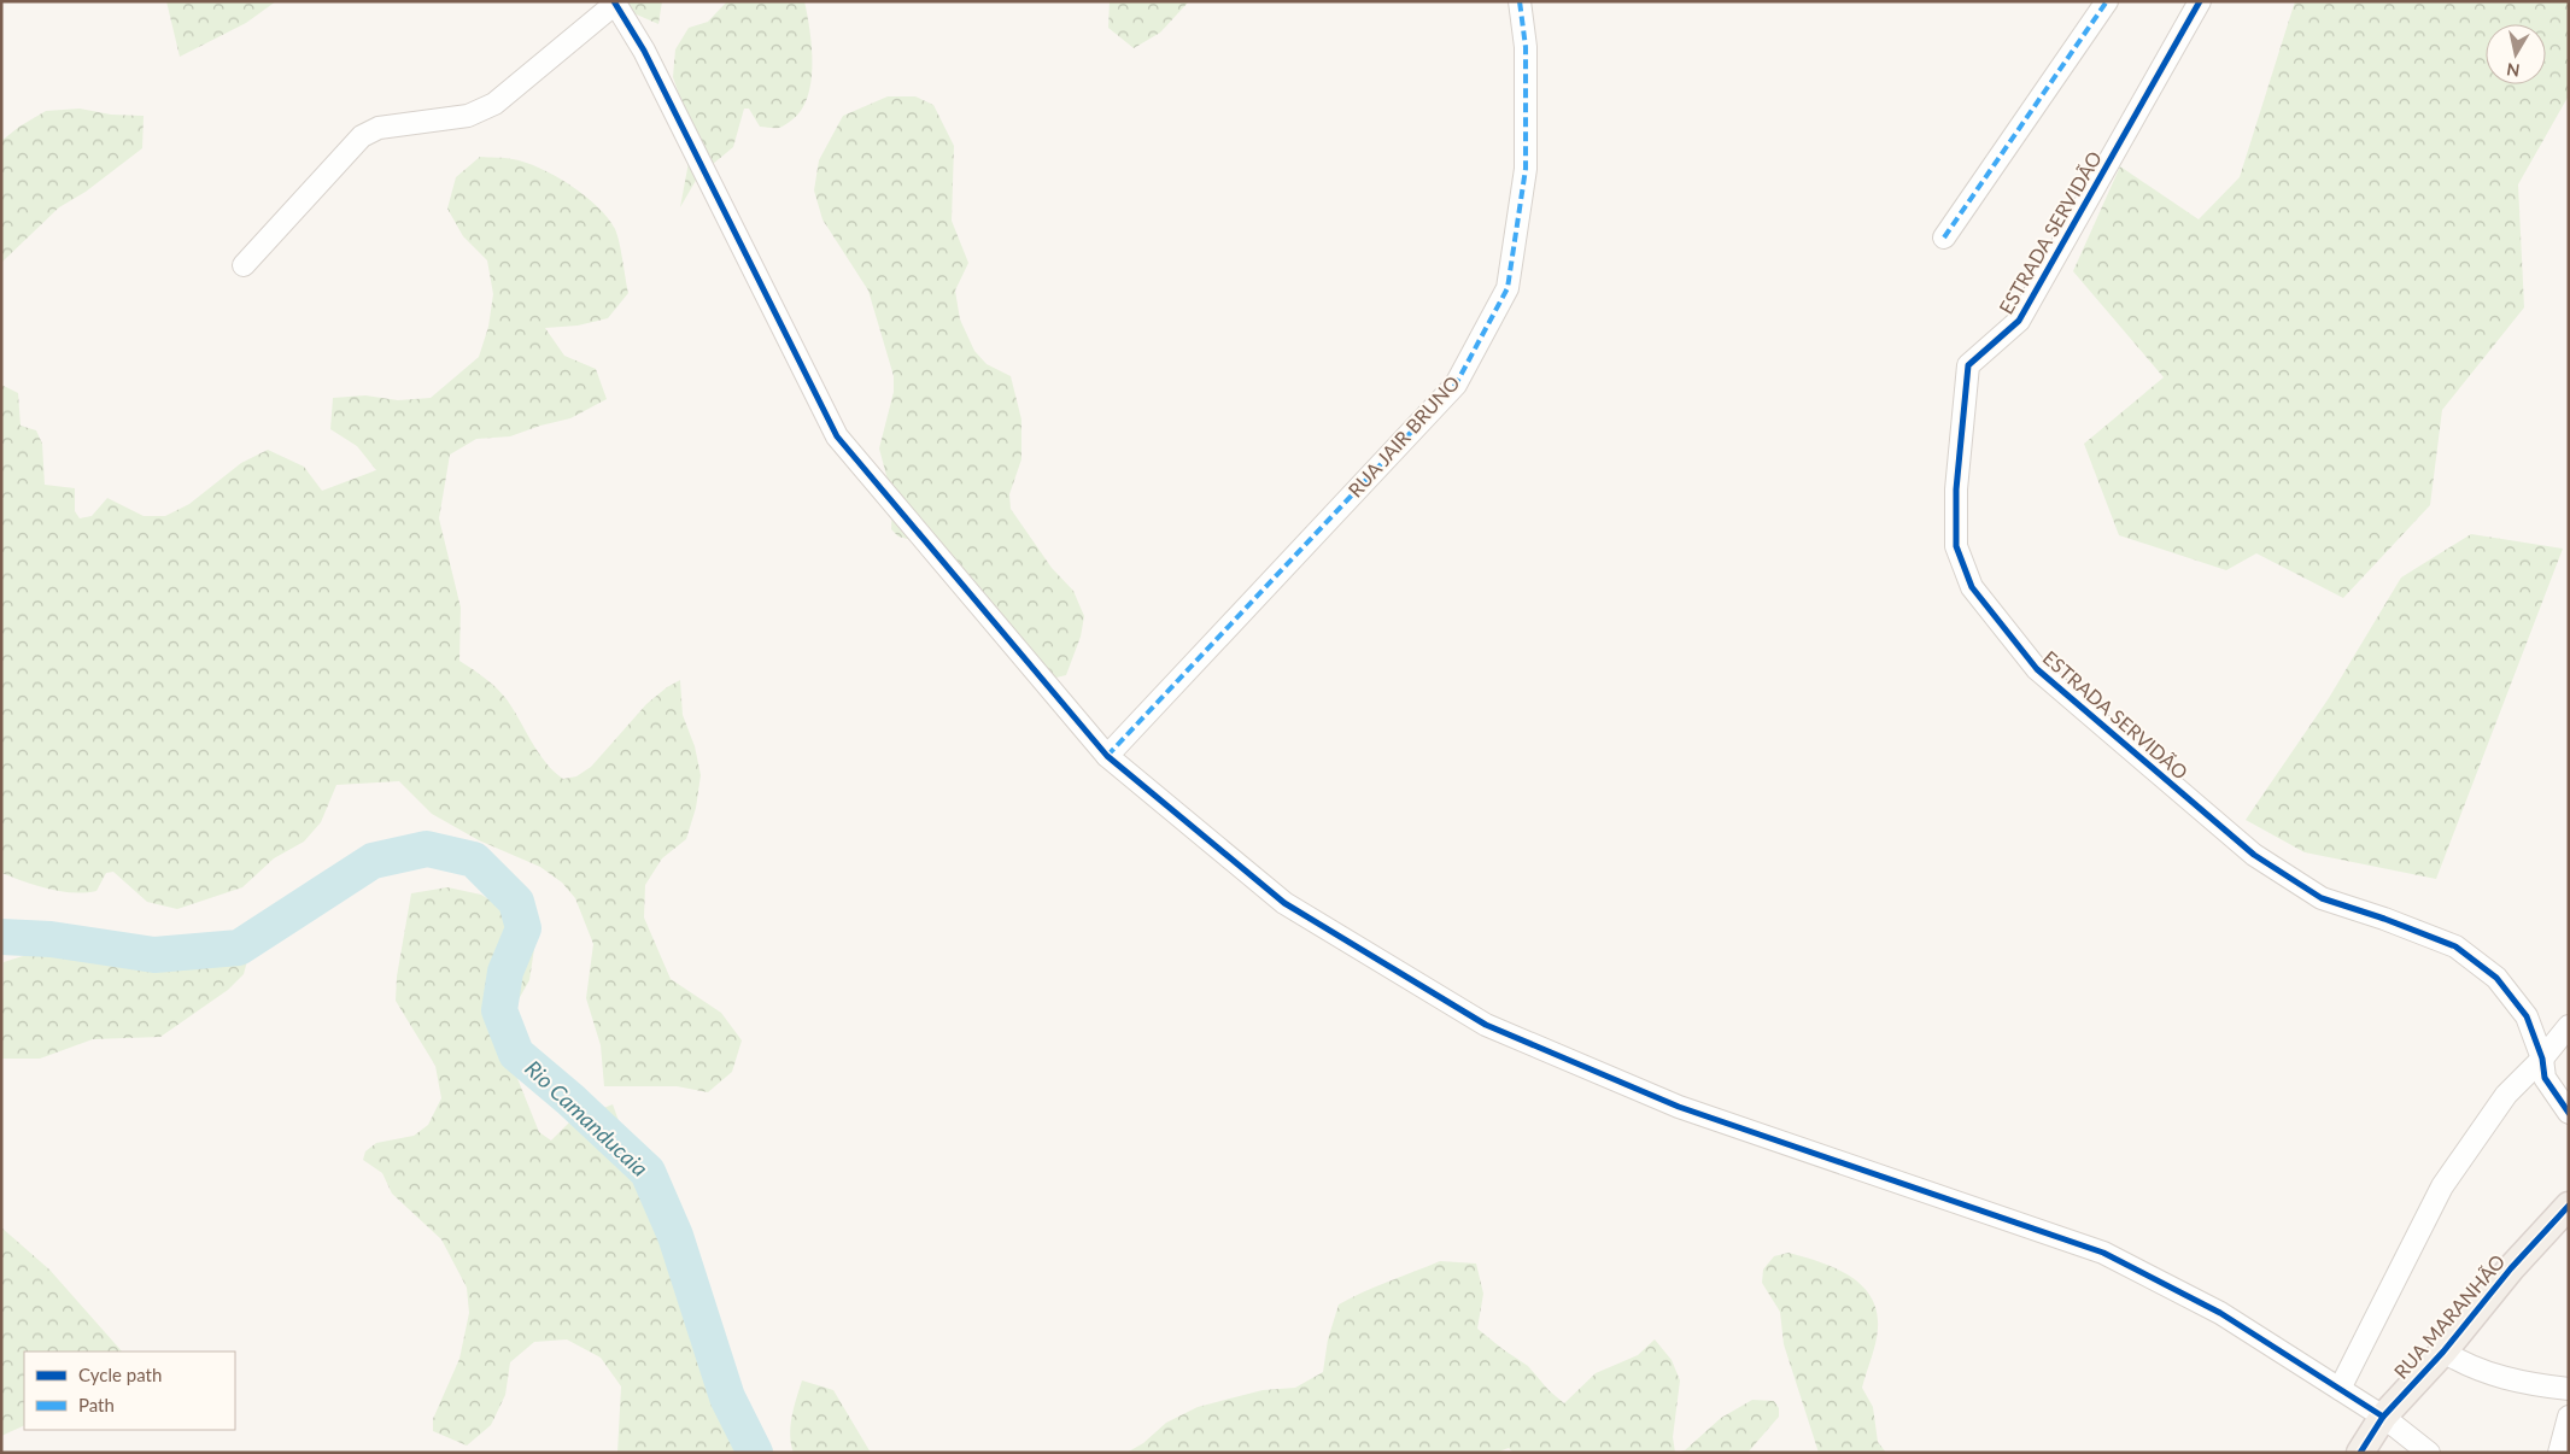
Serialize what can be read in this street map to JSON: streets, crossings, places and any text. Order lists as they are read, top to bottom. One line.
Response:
{"streets":{"main road":["RUA MARANHÃO"],"street":["ESTRADA SERVIDÃO","RUA JAIR BRUNO"]},"water":["Rio Camanducaia"],"legend":["Cycle path","Path"],"north":"bottom"}
